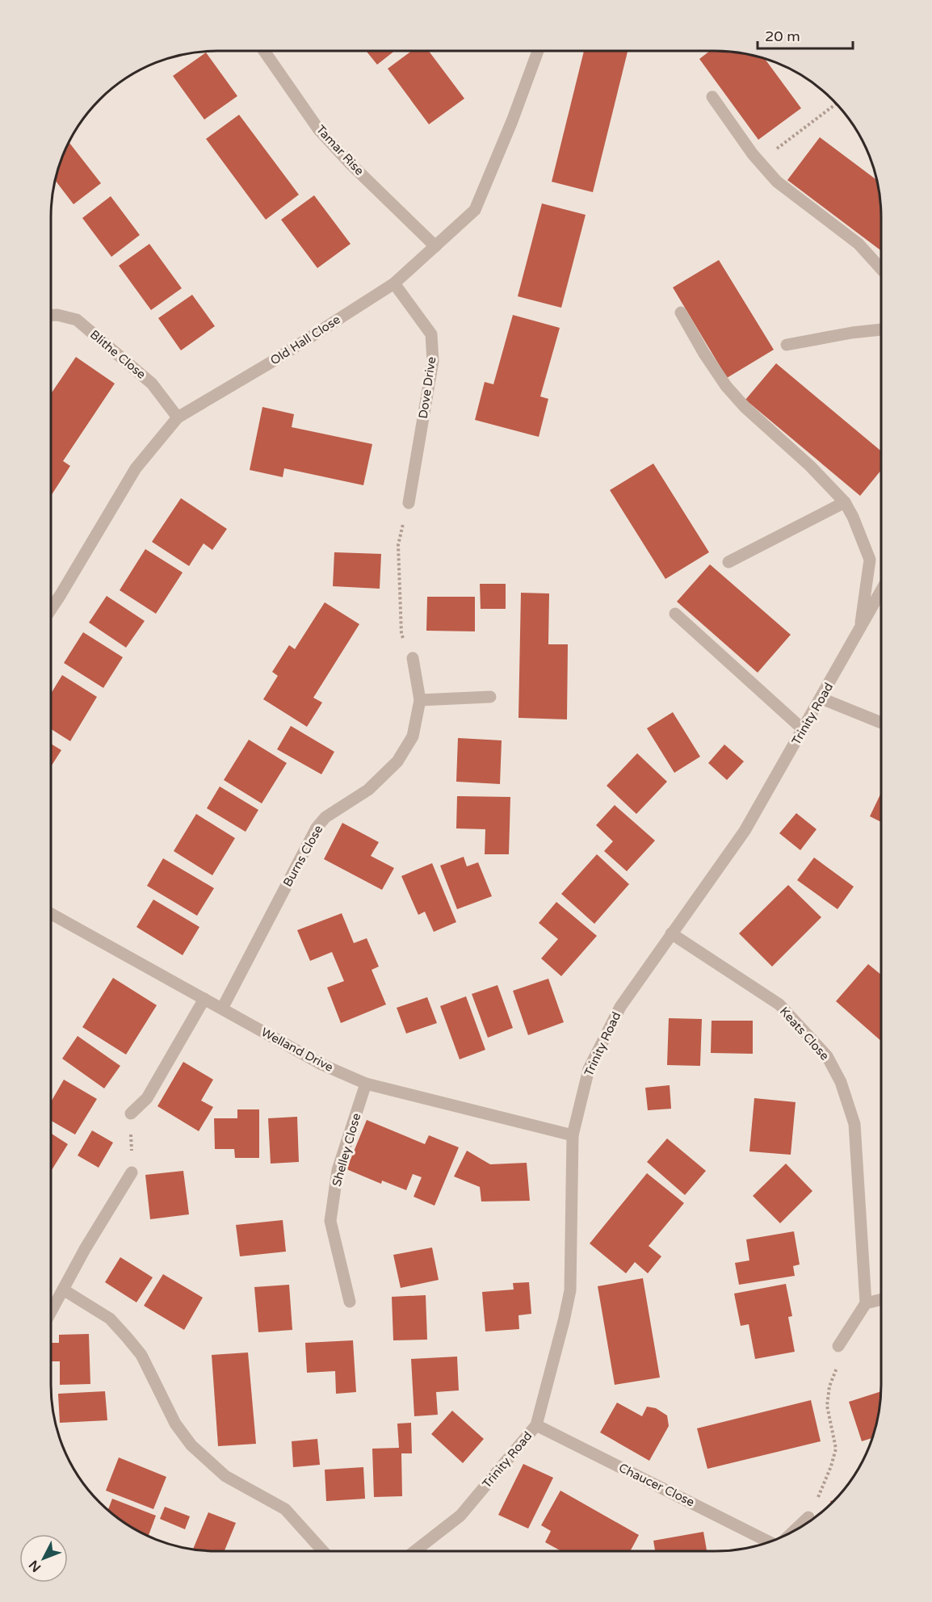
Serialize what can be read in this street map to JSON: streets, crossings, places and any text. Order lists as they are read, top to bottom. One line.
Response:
{"streets":{"street":["Tamar Rise","Old Hall Close","Blithe Close","Dove Drive","Trinity Road","Burns Close","Keats Close","Welland Drive","Shelley Close","Chaucer Close"]},"crossings":[["Tamar Rise","Old Hall Close"],["Old Hall Close","Blithe Close"],["Old Hall Close","Dove Drive"],["Trinity Road","Keats Close"],["Trinity Road","Welland Drive"],["Trinity Road","Chaucer Close"],["Burns Close","Welland Drive"],["Welland Drive","Shelley Close"]],"scale_bar":"20 m","north":"bottom left"}
